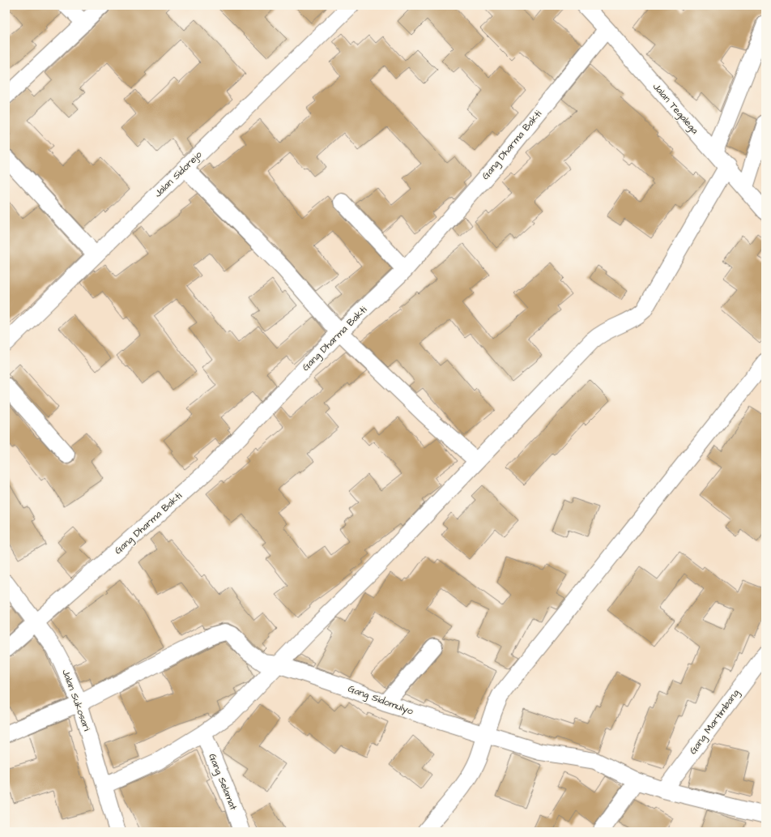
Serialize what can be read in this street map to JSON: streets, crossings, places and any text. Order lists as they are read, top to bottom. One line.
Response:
{"streets":{"street":["Jalan Tegalega","Gang Dharma Bakti","Jalan Sidorejo","Jalan Sukosari","Gang Sidomulyo","Gang Martimbang","Gang Selamat"]},"crossings":[["Jalan Tegalega","Gang Dharma Bakti"],["Gang Dharma Bakti","Jalan Sukosari"],["Jalan Sukosari","Gang Sidomulyo"],["Gang Sidomulyo","Gang Martimbang"]]}
